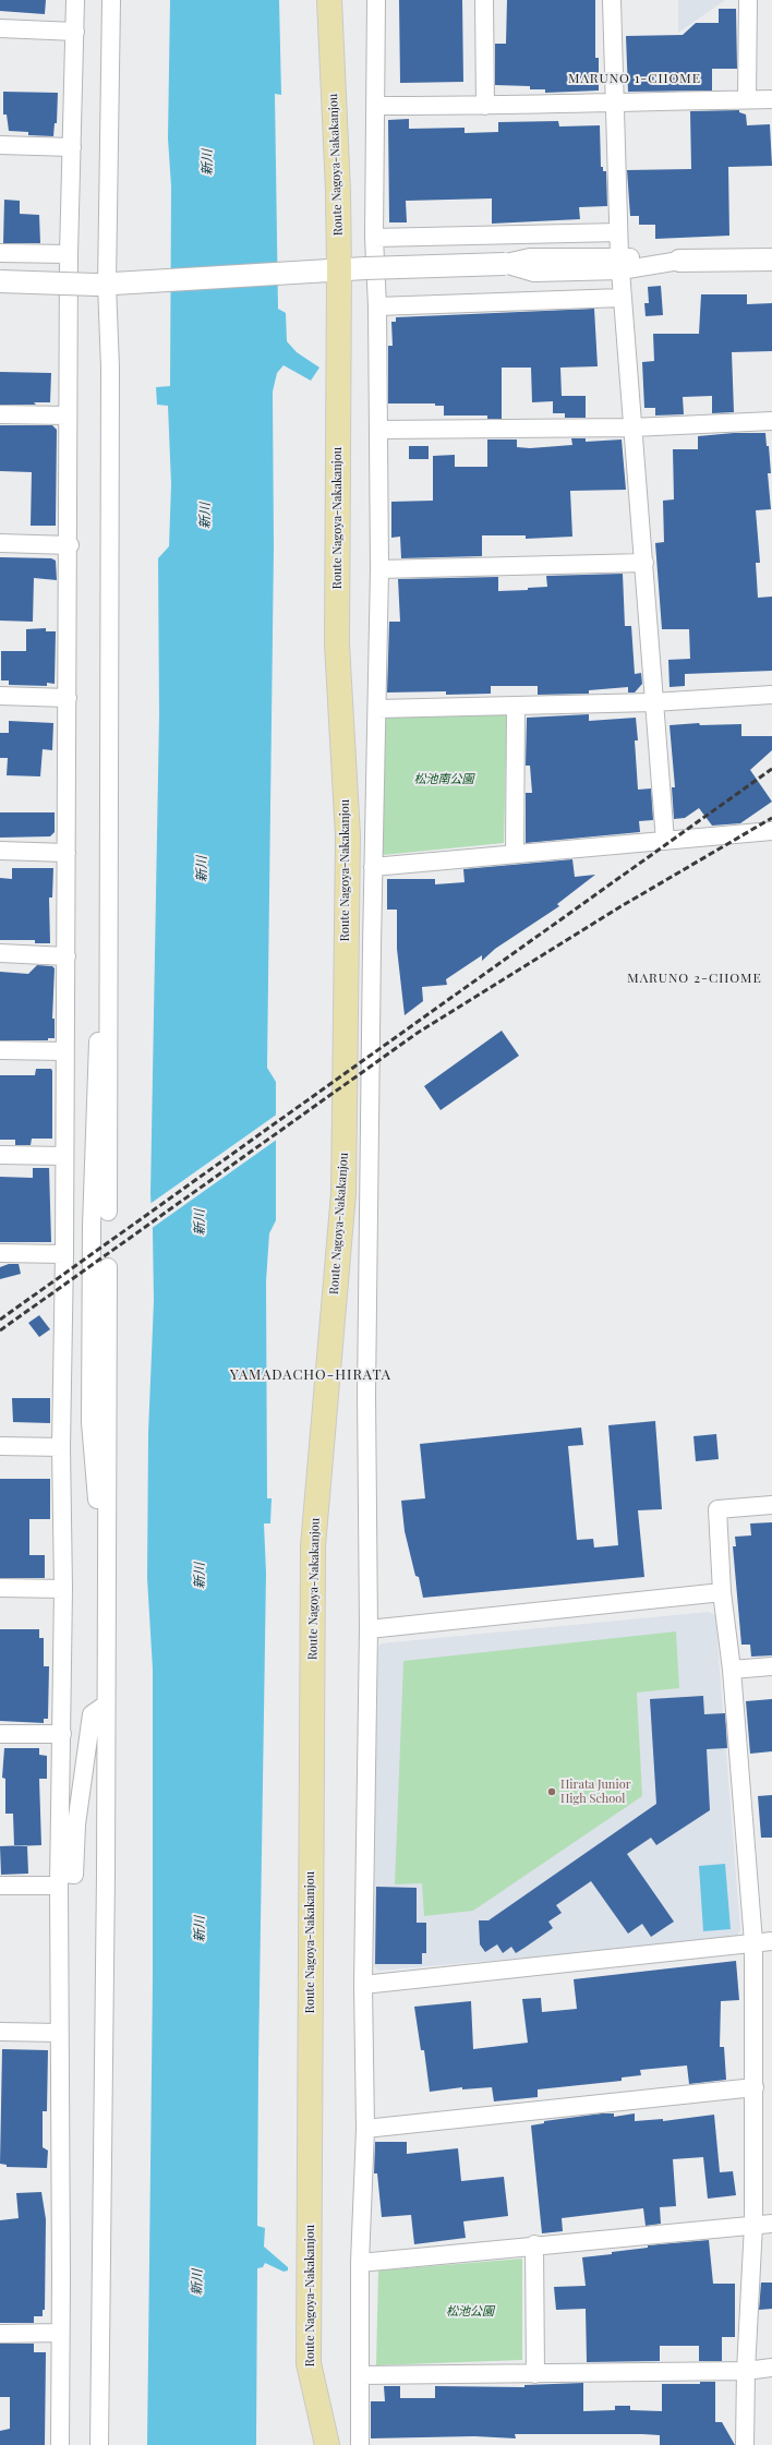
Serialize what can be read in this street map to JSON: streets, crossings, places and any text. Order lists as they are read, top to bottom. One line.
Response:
{"streets":{"main road":["Route Nagoya-Nakakanjou"]},"districts":["MARUNO 1-CHOME","MARUNO 2-CHOME","YAMADACHO-HIRATA"],"water":["新川"],"parks":["松池南公園","松池公園"],"places":["Hirata Junior High School"]}
